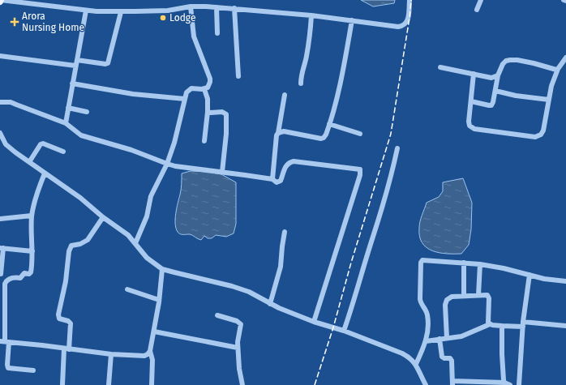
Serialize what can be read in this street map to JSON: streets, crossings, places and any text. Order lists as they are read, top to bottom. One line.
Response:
{"places":{"other":["Lodge"],"health":["Arora Nursing Home"]}}
